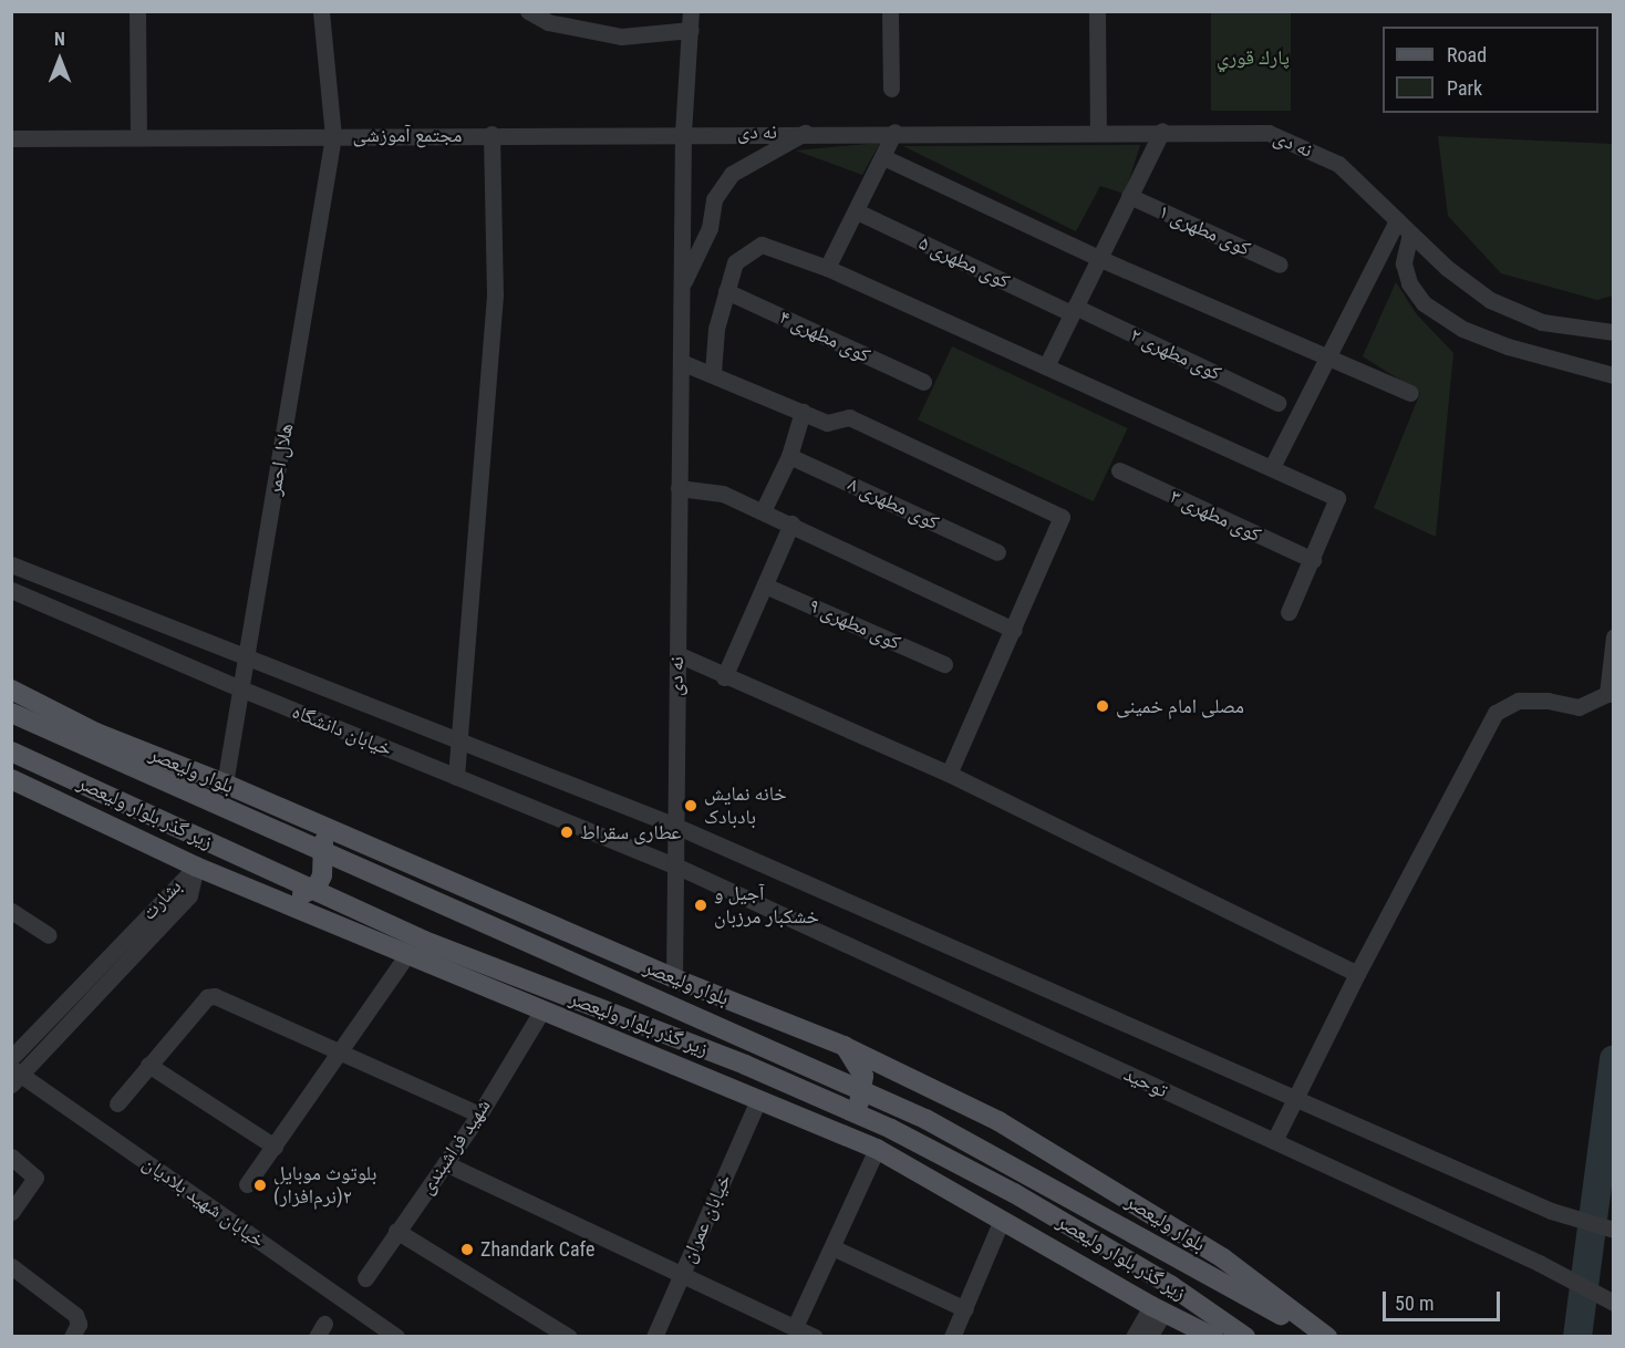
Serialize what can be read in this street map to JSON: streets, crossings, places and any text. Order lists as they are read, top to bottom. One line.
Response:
{"streets":{"main road":["بلوار ولیعصر","زیر گذر بلوار ولیعصر"],"street":["نه دی","مجتمع آموزشی","کوی مطهری ۱","کوی مطهری ۵","کوی مطهری ۴","کوی مطهری ۲","هلال احمر","کوی مطهری ۸","کوی مطهری ۳","کوی مطهری ۹","خیابان دانشگاه","بشارت","توحید","شهید فراشبندی","خیابان شهید بلادیان","خیابان عمران"]},"crossings":[["نه دی","مجتمع آموزشی"],["نه دی","خیابان دانشگاه"],["نه دی","بلوار ولیعصر"],["نه دی","توحید"],["مجتمع آموزشی","هلال احمر"],["کوی مطهری ۵","کوی مطهری ۲"],["هلال احمر","خیابان دانشگاه"],["هلال احمر","بلوار ولیعصر"],["خیابان دانشگاه","توحید"],["بشارت","خیابان شهید بلادیان"]],"parks":["پارك قوري"],"places":["مصلی امام خمینی","خانه نمایش بادبادک","عطاری سقراط","آجیل و خشکبار مرزبان","بلوتوث موبایل (نرم‌افزار)۲","Zhandark Cafe"],"legend":["Road","Park"],"scale_bar":"50 m","north":"top"}
